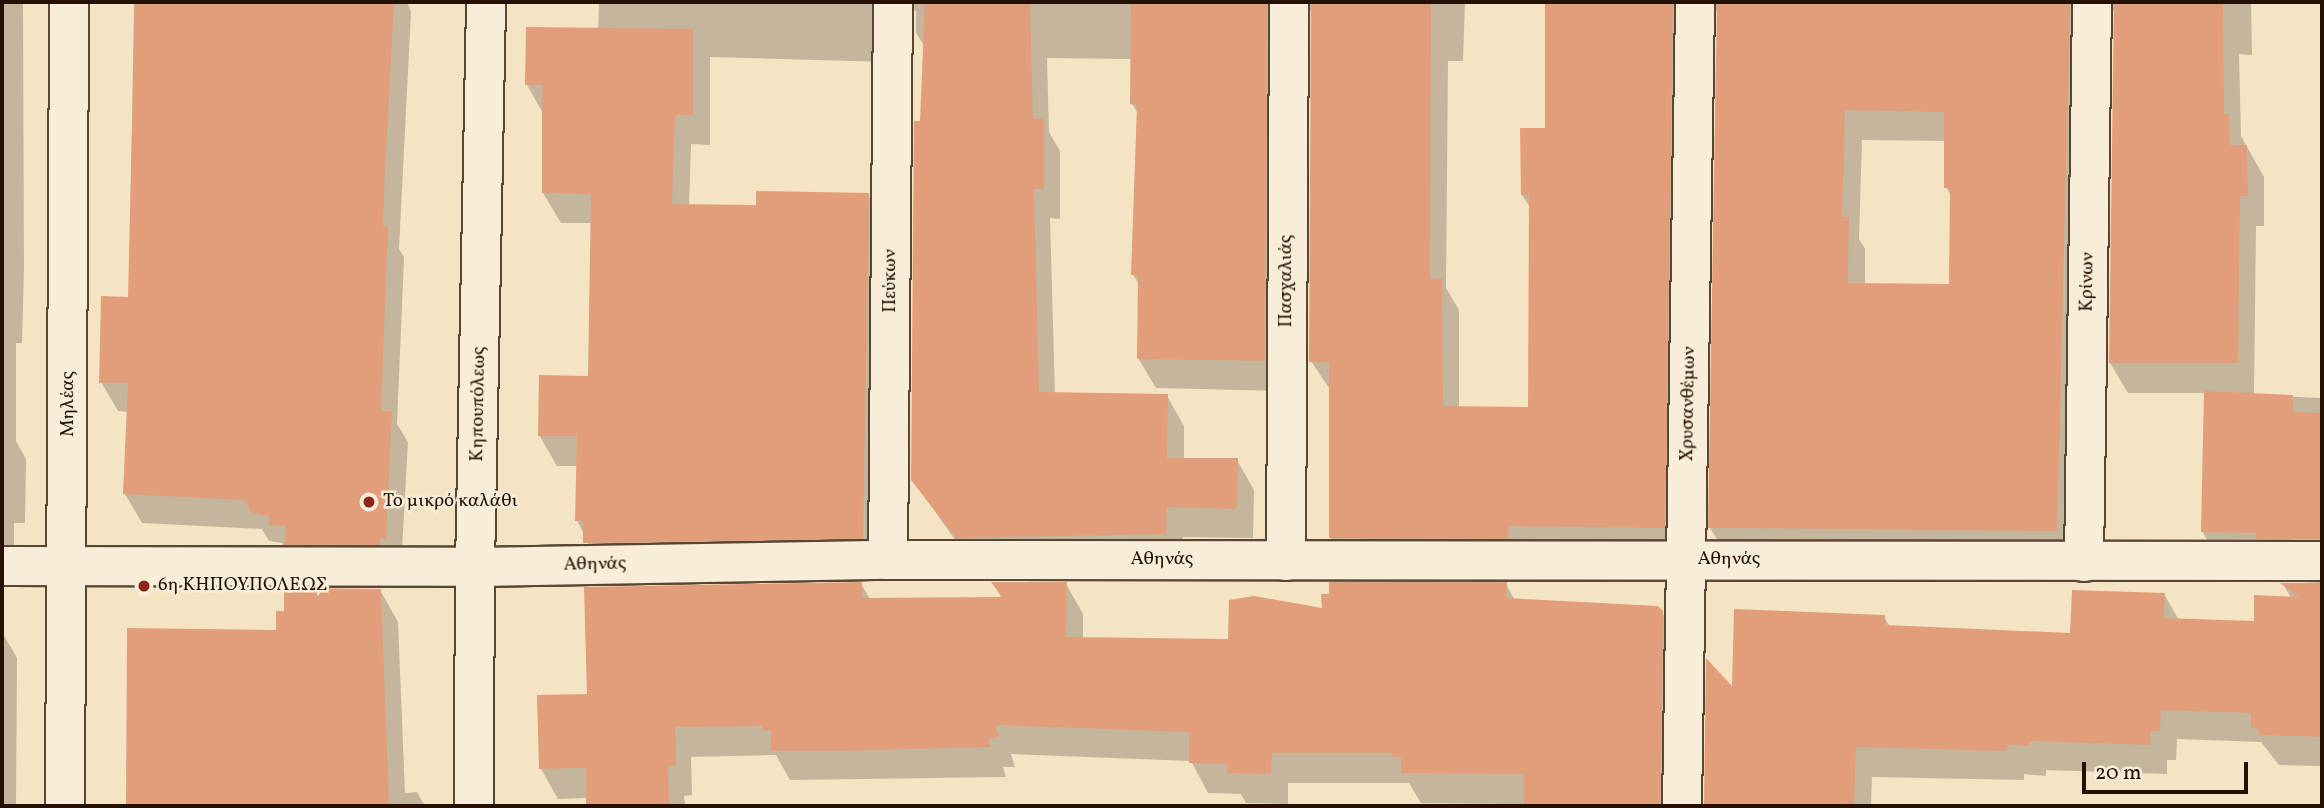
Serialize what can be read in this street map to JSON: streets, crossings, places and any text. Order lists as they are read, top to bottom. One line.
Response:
{"streets":{"street":["Πεύκων","Πασχαλιάς","Κρίνων","Μηλέας","Κηπουπόλεως","Χρυσανθέμων","Αθηνάς"]},"crossings":[["Πεύκων","Αθηνάς"],["Πασχαλιάς","Αθηνάς"],["Κρίνων","Αθηνάς"],["Μηλέας","Αθηνάς"],["Κηπουπόλεως","Αθηνάς"],["Χρυσανθέμων","Αθηνάς"]],"places":["Το μικρό καλάθι","6η ΚΗΠΟΥΠΟΛΕΩΣ"],"scale_bar":"20 m"}
